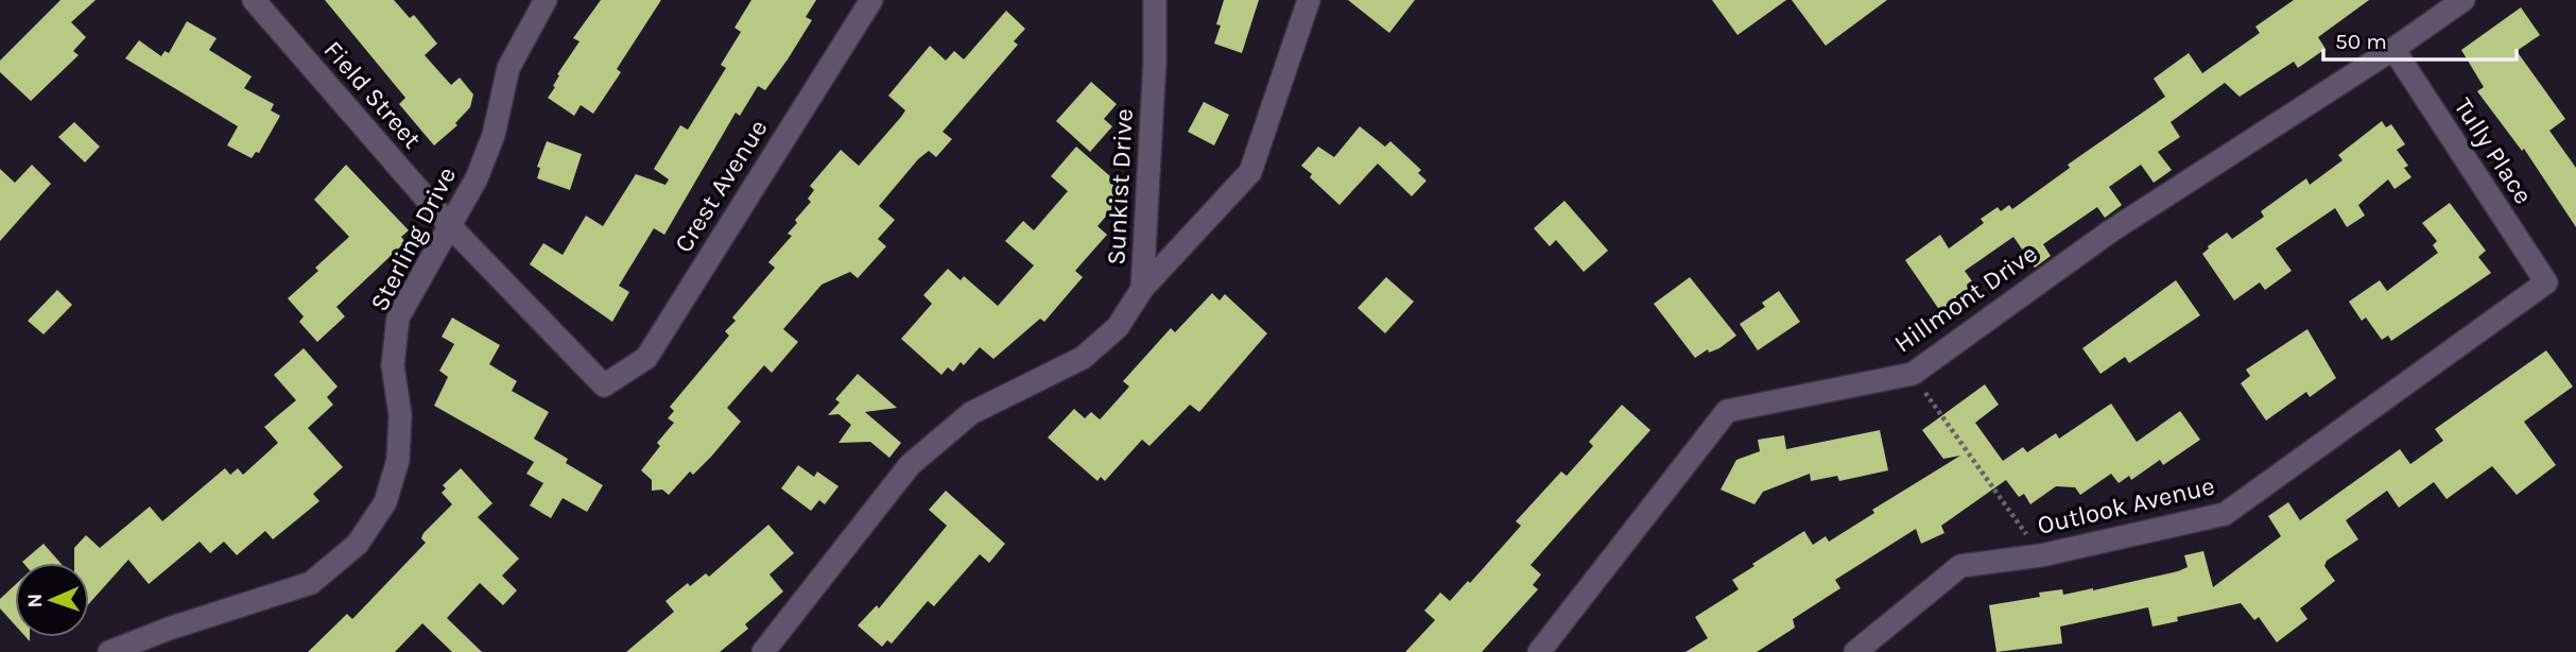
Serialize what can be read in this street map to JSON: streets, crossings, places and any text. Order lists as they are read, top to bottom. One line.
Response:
{"streets":{"street":["Field Street","Tully Place","Crest Avenue","Sunkist Drive","Sterling Drive","Hillmont Drive","Outlook Avenue"]},"crossings":[["Field Street","Crest Avenue"],["Field Street","Sterling Drive"],["Tully Place","Hillmont Drive"],["Tully Place","Outlook Avenue"]],"scale_bar":"50 m","north":"left"}
